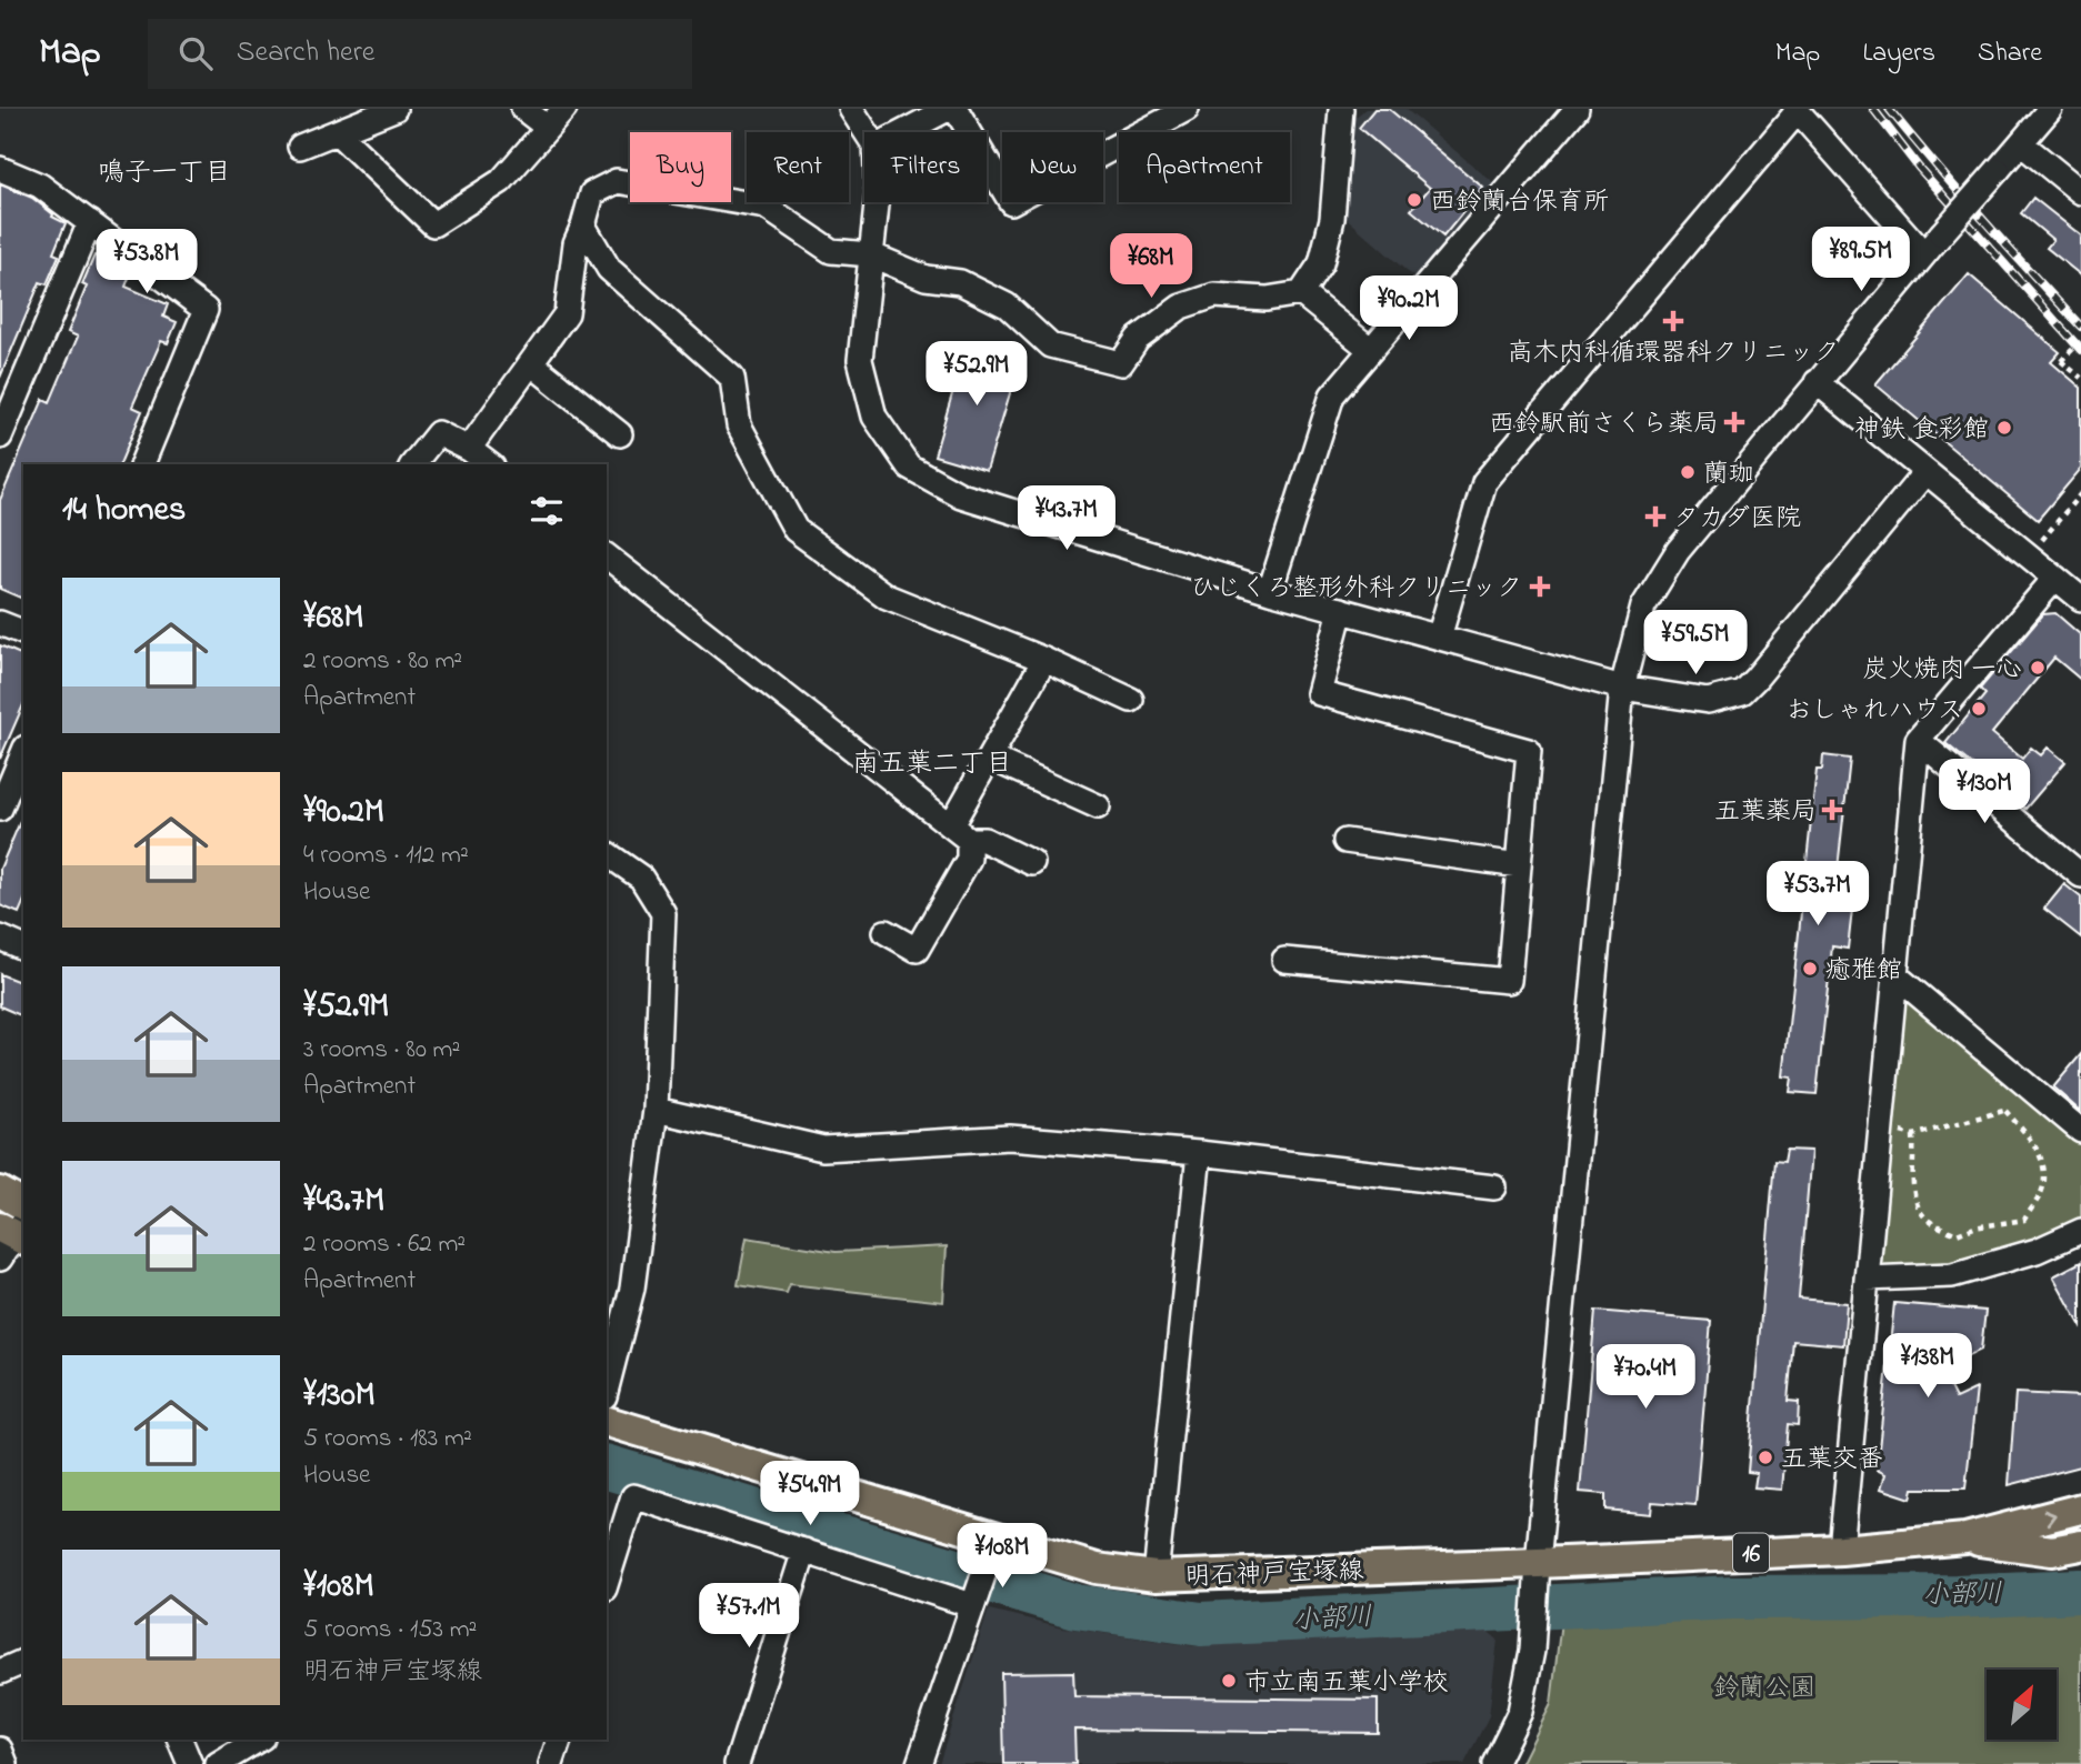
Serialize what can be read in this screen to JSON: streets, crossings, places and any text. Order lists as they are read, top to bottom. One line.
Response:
{"streets":{"main road":["16","明石神戸宝塚線"]},"districts":["鳴子一丁目","南五葉二丁目"],"water":["小部川"],"parks":["鈴蘭公園"],"places":{"other":["西鈴蘭台保育所","神鉄 食彩館","蘭珈","炭火焼肉 一心","おしゃれハウス","癒雅館","五葉交番","市立南五葉小学校"],"health":["高木内科循環器科クリニック","西鈴駅前さくら薬局","タカダ医院","ひじくろ整形外科クリニック","五葉薬局"]},"north":"top right","page":{"header":"Map","search":"Search here","nav":["Map","Layers","Share"],"chip":["Buy","Rent","Filters","New","Apartment"],"price":["¥89.5M","¥53.8M","¥68M","¥90.2M","¥52.9M","¥43.7M","¥59.5M","¥130M","¥53.7M","¥138M","¥70.4M","¥54.9M","¥108M","¥57.1M"],"heading":"14 homes","list":[{"name":"¥68M","note":"2 rooms · 80 m² · Apartment"},{"name":"¥90.2M","note":"4 rooms · 112 m² · House"},{"name":"¥52.9M","note":"3 rooms · 80 m² · Apartment"},{"name":"¥43.7M","note":"2 rooms · 62 m² · Apartment"},{"name":"¥130M","note":"5 rooms · 183 m² · House"},{"name":"¥108M","note":"5 rooms · 153 m² · 明石神戸宝塚線"}]}}
